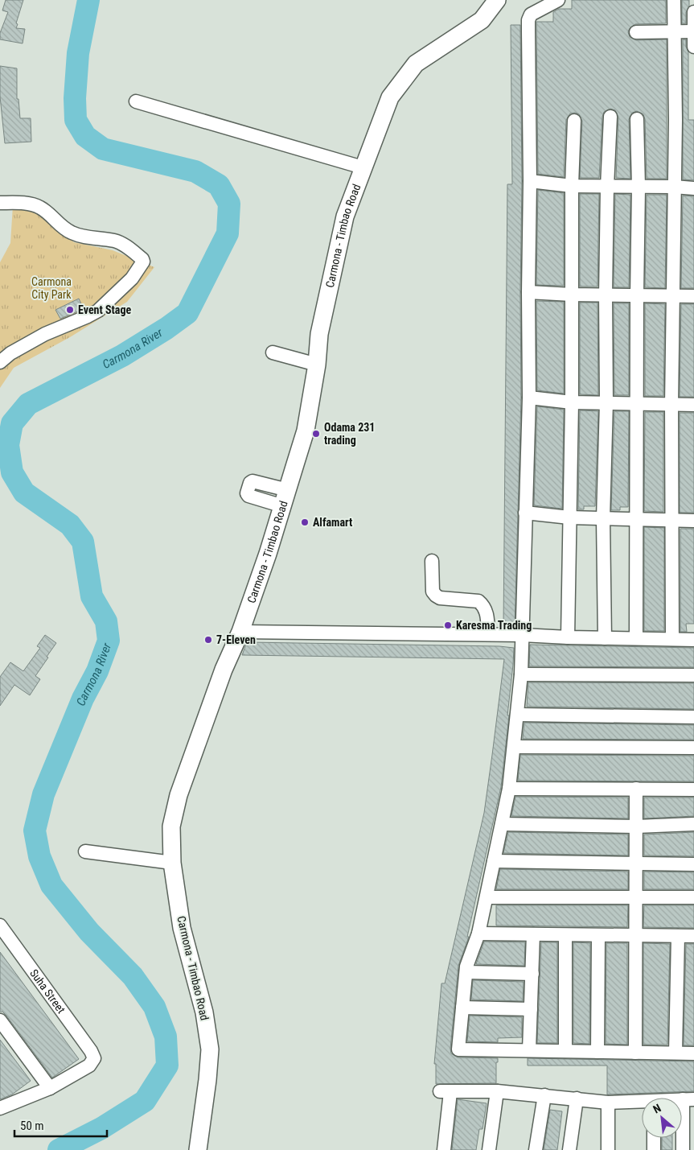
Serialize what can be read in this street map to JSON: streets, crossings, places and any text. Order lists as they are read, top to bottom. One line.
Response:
{"streets":{"main road":["Carmona - Timbao Road"],"street":["Suha Street"]},"water":["Carmona River"],"parks":["Carmona City Park"],"places":["Event Stage","Odama 231 trading","Alfamart","Karesma Trading","7-Eleven"],"scale_bar":"50 m","north":"top left"}
